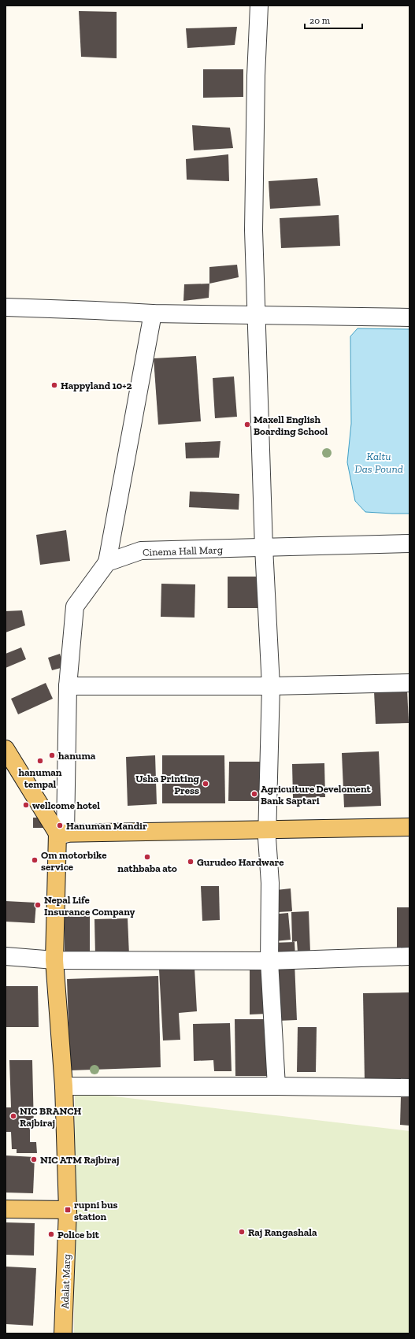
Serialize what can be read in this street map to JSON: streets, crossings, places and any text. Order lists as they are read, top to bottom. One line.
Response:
{"streets":{"main road":["Adalat Marg"],"street":["Cinema Hall Marg"]},"water":["Kaltu Das Pound"],"places":{"other":["Happyland 10+2","Maxell English Boarding School","hanuma","hanuman tempal","Usha Printing Press","Agricuiture Develoment Bank Saptari","wellcome hotel","Hanuman Mandir","nathbaba ato","Om motorbike service","Gurudeo Hardware","Nepal Life Insurance Company","NIC BRANCH Rajbiraj","NIC ATM Rajbiraj","Raj Rangashala","Police bit"],"transit":["rupni bus station"]},"scale_bar":"20 m"}
